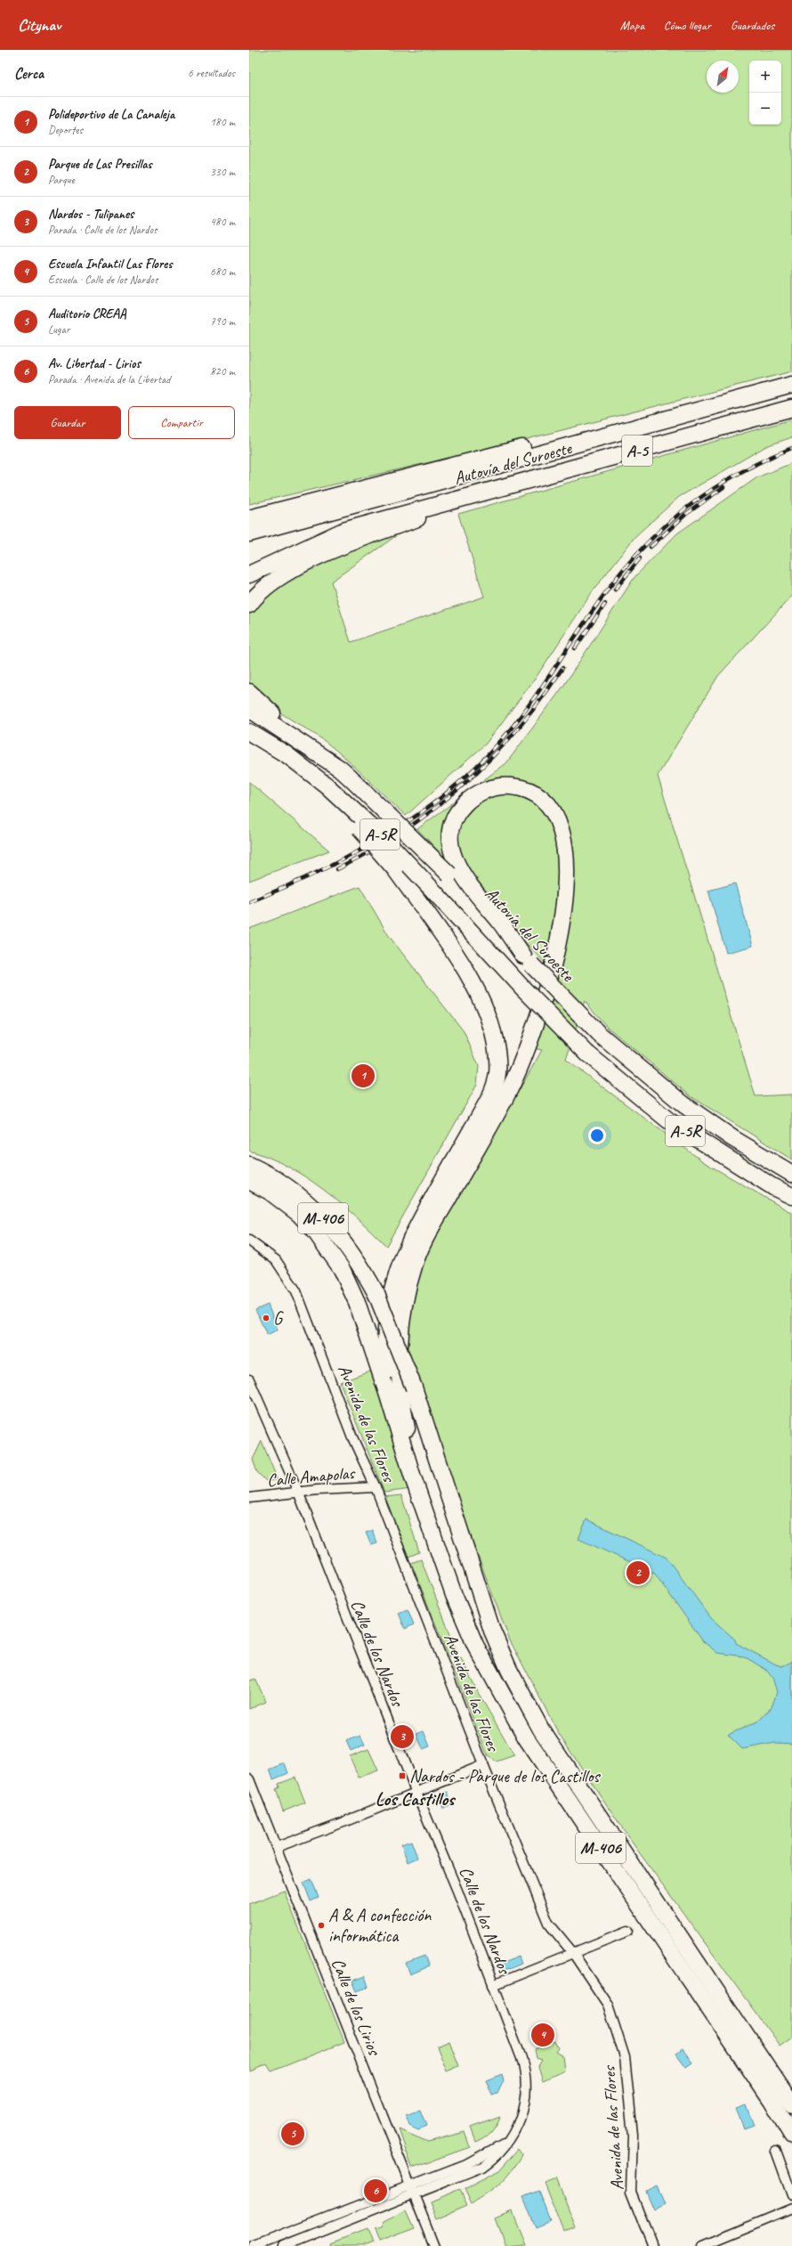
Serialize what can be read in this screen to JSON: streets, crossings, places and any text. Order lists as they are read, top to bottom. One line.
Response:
{"streets":{"highway":["A-5","Autovía del Suroeste","A-5R","M-406"],"street":["Avenida de las Flores","Calle Amapolas","Calle de los Nardos","Calle de los Lirios"]},"crossings":[["Avenida de las Flores","Calle Amapolas"],["Calle Amapolas","Calle de los Nardos"],["Calle de los Nardos","Calle de los Lirios"]],"districts":["Los Castillos"],"places":{"other":["G","A & A confección informática"],"transit":["Nardos - Parque de los Castillos"]},"north":"top right","page":{"header":"Citynav","nav":["Mapa","Cómo llegar","Guardados"],"heading":["Cerca","6 resultados"],"map_buttons":["+","−"],"list":[{"mark":"1","name":"Polideportivo de La Canaleja","note":"Deportes","value":"180 m"},{"mark":"2","name":"Parque de Las Presillas","note":"Parque","value":"330 m"},{"mark":"3","name":"Nardos - Tulipanes","note":"Parada · Calle de los Nardos","value":"480 m"},{"mark":"4","name":"Escuela Infantil Las Flores","note":"Escuela · Calle de los Nardos","value":"680 m"},{"mark":"5","name":"Auditorio CREAA","note":"Lugar","value":"790 m"},{"mark":"6","name":"Av. Libertad - Lirios","note":"Parada · Avenida de la Libertad","value":"820 m"}],"buttons":["Guardar","Compartir"],"pins":["1","2","3","4","5","6"]}}
